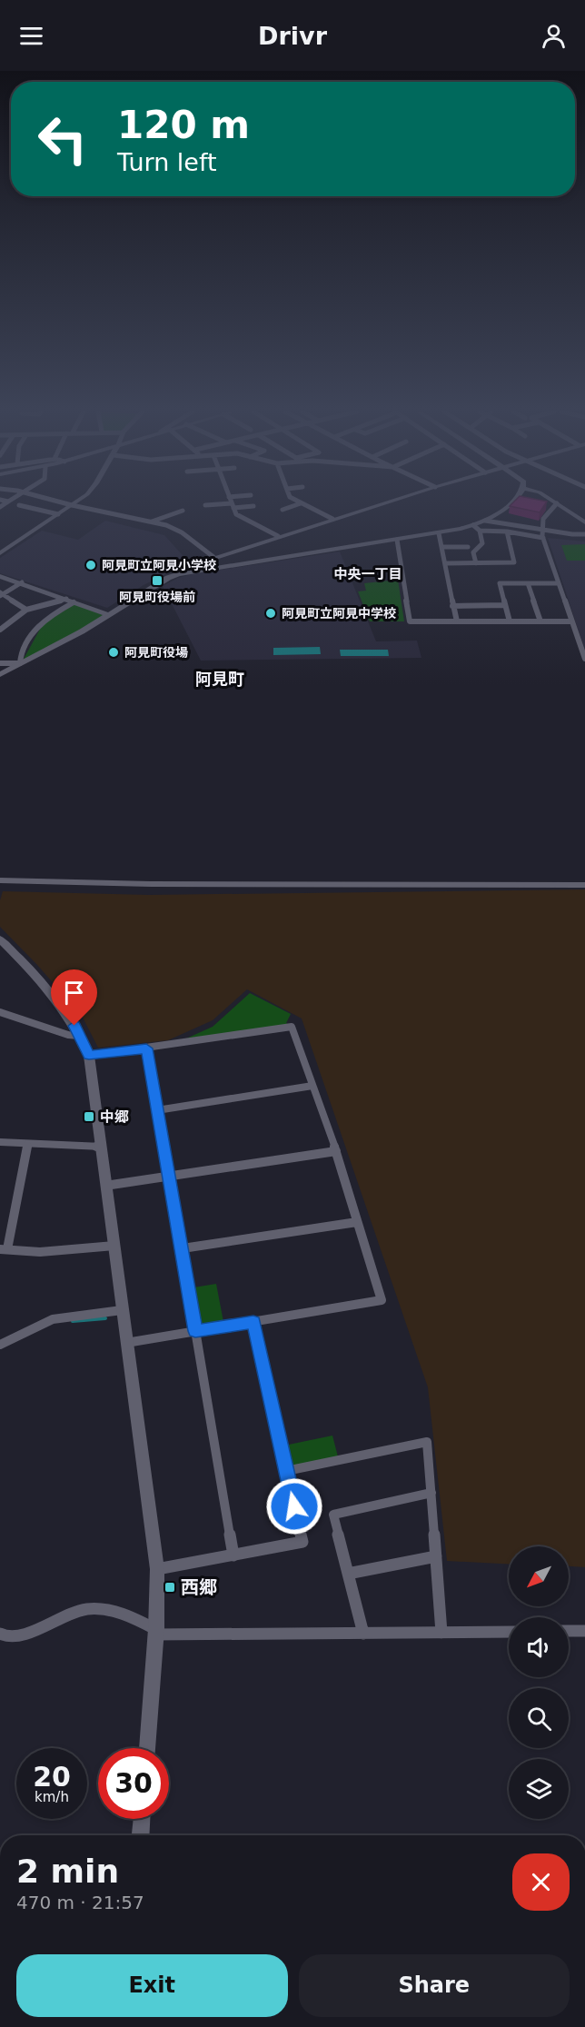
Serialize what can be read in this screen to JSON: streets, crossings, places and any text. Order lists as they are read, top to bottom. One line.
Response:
{"districts":["中央一丁目","阿見町"],"places":{"other":["阿見町立阿見小学校","阿見町立阿見中学校","阿見町役場"],"transit":["阿見町役場前","中郷","西郷"]},"north":"bottom left","page":{"header":"Drivr","turn":["120 m","Turn left"],"speed":"20 km/h","limit":"30","heading":["2 min","470 m · 21:57"],"buttons":["Exit","Share"]}}
